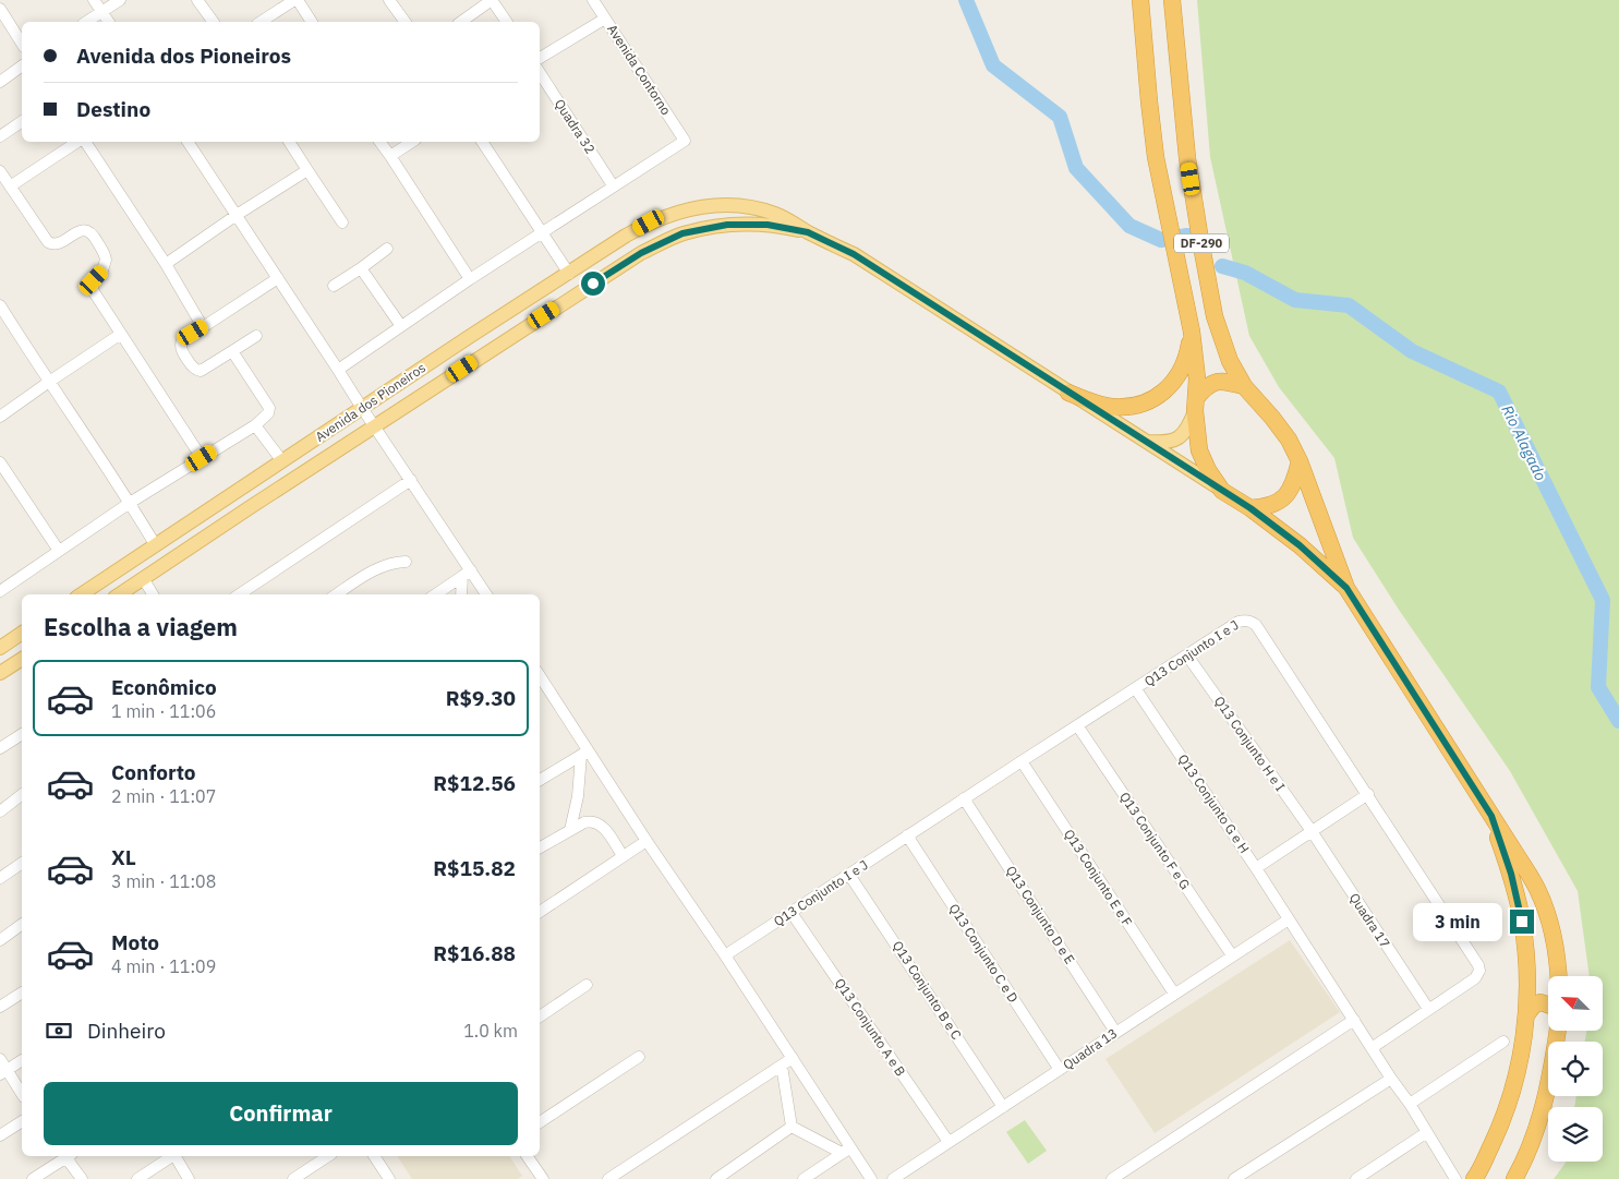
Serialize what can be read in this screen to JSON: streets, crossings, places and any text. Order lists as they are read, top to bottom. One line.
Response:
{"streets":{"highway":["DF-290"],"main road":["Avenida dos Pioneiros"],"street":["Avenida Contorno","Quadra 32","Q13 Conjunto I e J","Q13 Conjunto H e I","Q13 Conjunto G e H","Q13 Conjunto F e G","Q13 Conjunto E e F","Q13 Conjunto D e E","Quadra 17","Q13 Conjunto C e D","Q13 Conjunto B e C","Q13 Conjunto A e B","Quadra 13"]},"crossings":[["Avenida Contorno","Quadra 32"],["Q13 Conjunto I e J","Q13 Conjunto H e I"],["Q13 Conjunto I e J","Q13 Conjunto G e H"],["Q13 Conjunto I e J","Q13 Conjunto F e G"],["Q13 Conjunto I e J","Q13 Conjunto E e F"],["Q13 Conjunto I e J","Q13 Conjunto D e E"],["Q13 Conjunto I e J","Quadra 17"],["Q13 Conjunto I e J","Q13 Conjunto C e D"],["Q13 Conjunto I e J","Q13 Conjunto B e C"],["Q13 Conjunto I e J","Q13 Conjunto A e B"],["Q13 Conjunto H e I","Quadra 17"],["Q13 Conjunto G e H","Quadra 13"],["Q13 Conjunto F e G","Quadra 13"],["Q13 Conjunto E e F","Quadra 13"],["Q13 Conjunto D e E","Quadra 13"],["Q13 Conjunto C e D","Quadra 13"],["Q13 Conjunto B e C","Quadra 13"],["Q13 Conjunto A e B","Quadra 13"]],"water":["Rio Alagado"],"north":"top left","page":{"banner":["Avenida dos Pioneiros","Destino"],"heading":"Escolha a viagem","list":[{"name":"Econômico","note":"1 min · 11:06","value":"R$9.30"},{"name":"Conforto","note":"2 min · 11:07","value":"R$12.56"},{"name":"XL","note":"3 min · 11:08","value":"R$15.82"},{"name":"Moto","note":"4 min · 11:09","value":"R$16.88"}],"bubble":"3 min","pay":["Dinheiro","1.0 km"],"buttons":"Confirmar"}}
